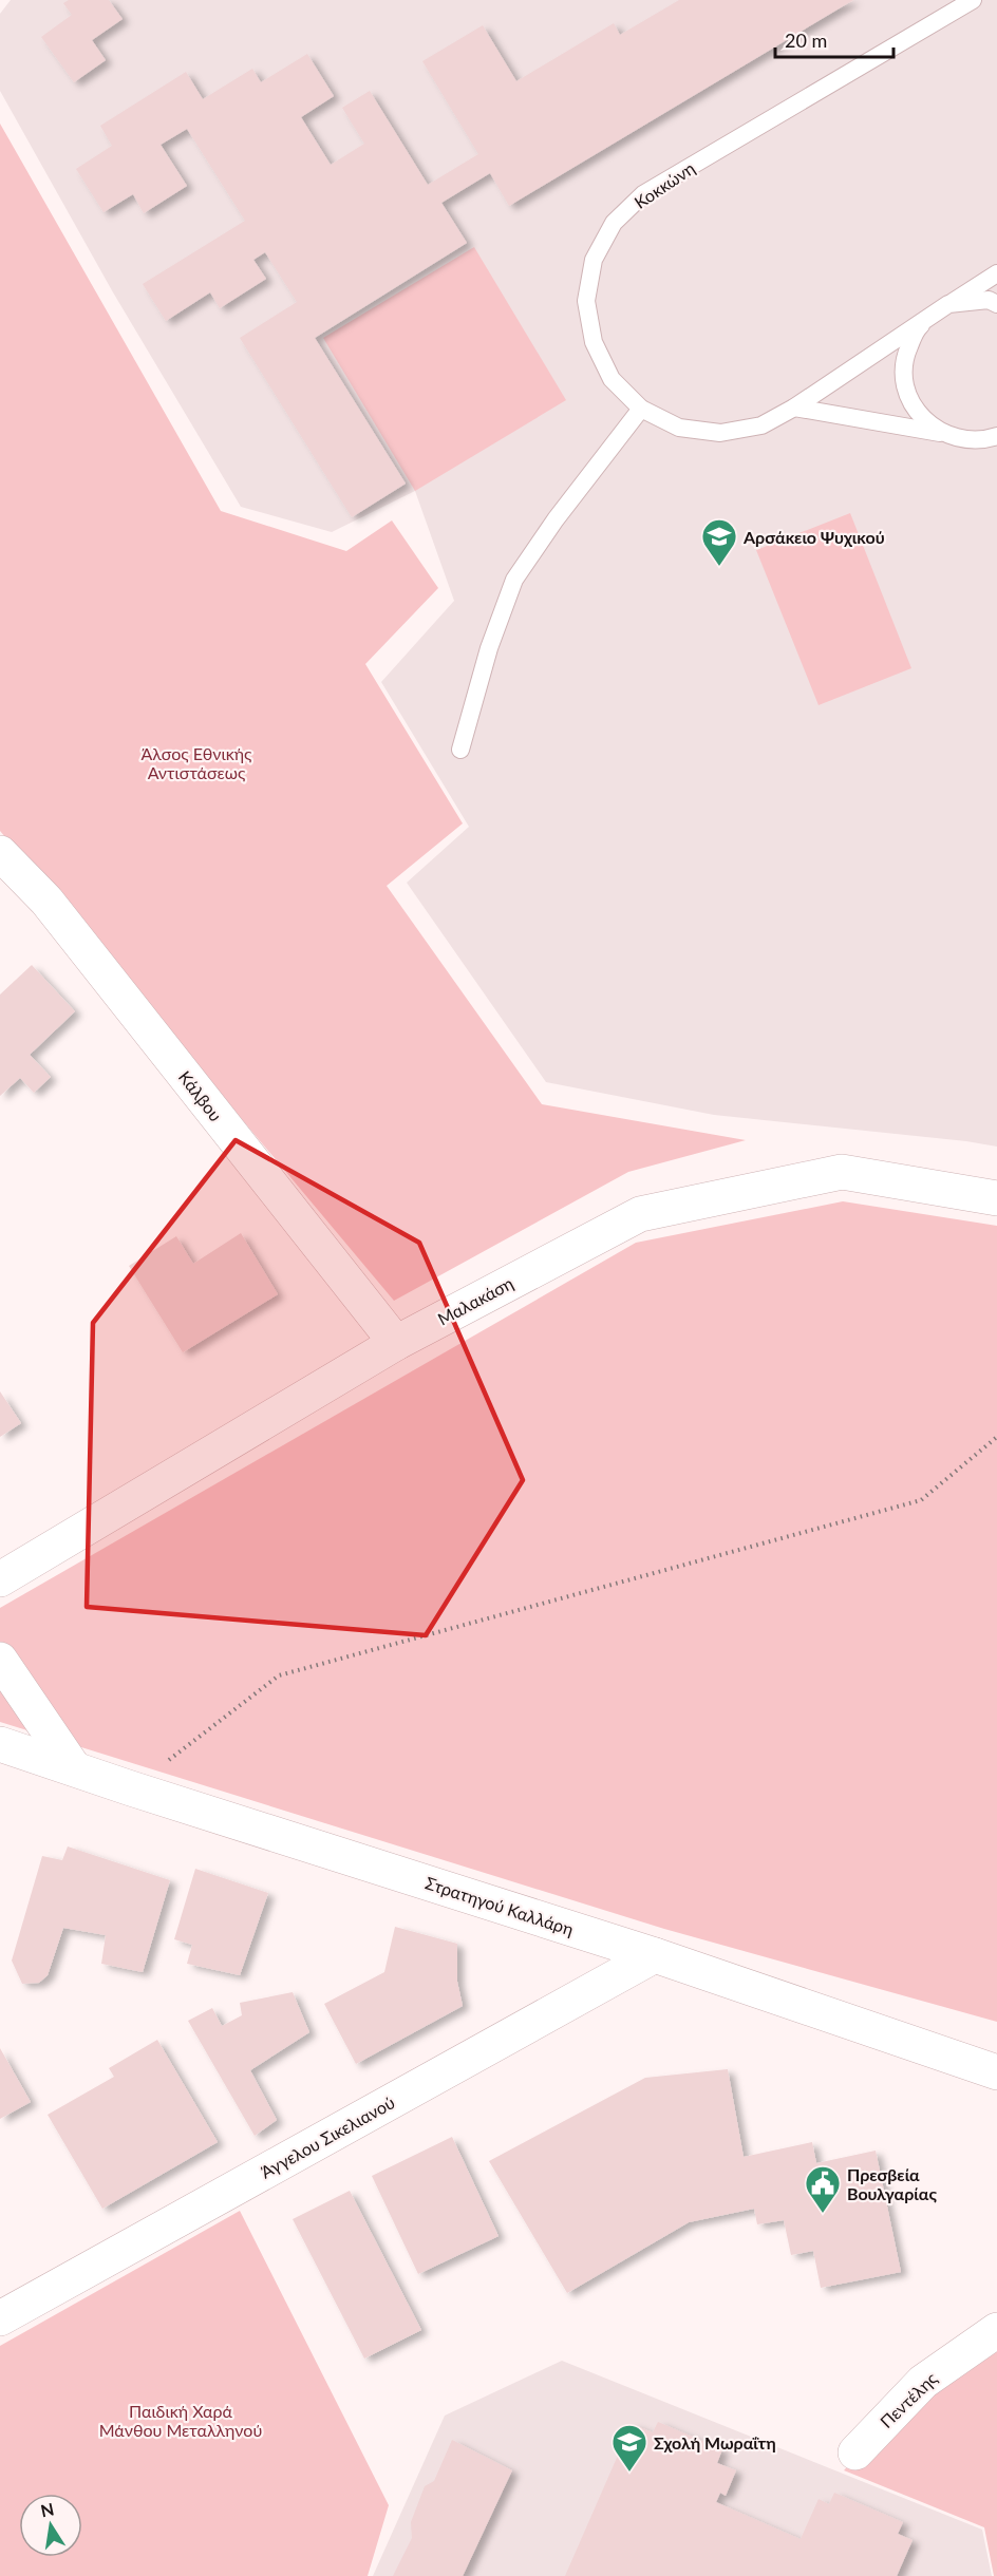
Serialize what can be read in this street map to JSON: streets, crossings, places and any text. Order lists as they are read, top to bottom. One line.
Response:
{"streets":{"street":["Κάλβου","Μαλακάση","Στρατηγού Καλλάρη","Άγγελου Σικελιανού","Πεντέλης"],"lane":["Κοκκώνη"]},"crossings":[["Κάλβου","Μαλακάση"],["Στρατηγού Καλλάρη","Άγγελου Σικελιανού"]],"parks":["Άλσος Εθνικής Αντιστάσεως","Παιδική Χαρά Μάνθου Μεταλληνού"],"places":{"school or university":["Αρσάκειο Ψυχικού","Σχολή Μωραΐτη"],"public building":["Πρεσβεία Βουλγαρίας"]},"scale_bar":"20 m","north":"top"}
